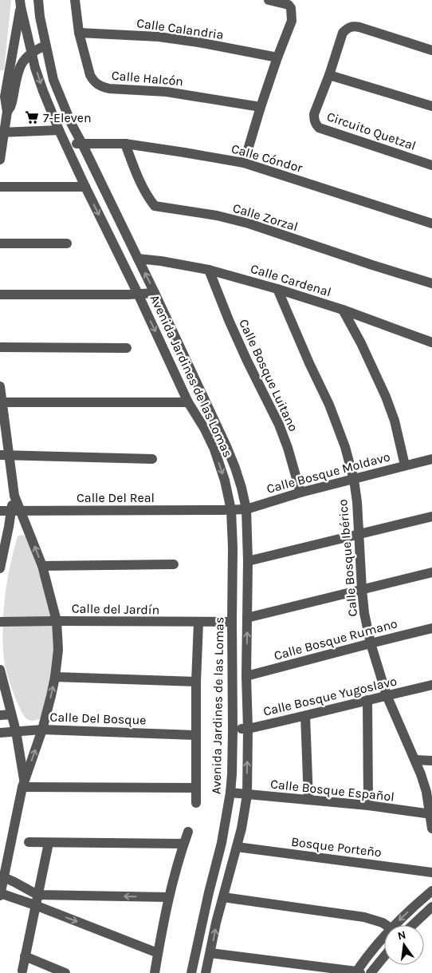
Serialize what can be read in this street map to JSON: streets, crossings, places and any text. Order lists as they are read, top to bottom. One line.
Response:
{"streets":{"street":["Calle Calandria","Calle Halcón","Circuito Quetzal","Calle Cóndor","Calle Zorzal","Calle Cardenal","Calle Bosque Luitano","Avenida Jardines de las Lomas","Calle Bosque Moldavo","Calle Del Real","Calle Bosque Ibérico","Calle del Jardín","Calle Bosque Rumano","Calle Bosque Yugoslavo","Calle Del Bosque","Calle Bosque Español","Bosque Porteño"]},"crossings":[["Calle Calandria","Calle Halcón"],["Calle Cóndor","Calle Zorzal"],["Calle Cóndor","Avenida Jardines de las Lomas"],["Calle Cardenal","Calle Bosque Luitano"],["Calle Cardenal","Avenida Jardines de las Lomas"],["Calle Cardenal","Calle Bosque Ibérico"],["Calle Bosque Luitano","Calle Bosque Moldavo"],["Avenida Jardines de las Lomas","Calle Bosque Moldavo"],["Avenida Jardines de las Lomas","Calle Del Real"],["Avenida Jardines de las Lomas","Calle del Jardín"],["Avenida Jardines de las Lomas","Calle Bosque Rumano"],["Avenida Jardines de las Lomas","Calle Bosque Yugoslavo"],["Avenida Jardines de las Lomas","Calle Bosque Español"],["Avenida Jardines de las Lomas","Bosque Porteño"],["Calle Bosque Moldavo","Calle Del Real"],["Calle Bosque Moldavo","Calle Bosque Ibérico"],["Calle Bosque Ibérico","Calle Bosque Rumano"],["Calle Bosque Ibérico","Calle Bosque Yugoslavo"],["Calle Bosque Ibérico","Calle Bosque Español"]],"places":{"supermarket":["7-Eleven"]},"north":"top"}
